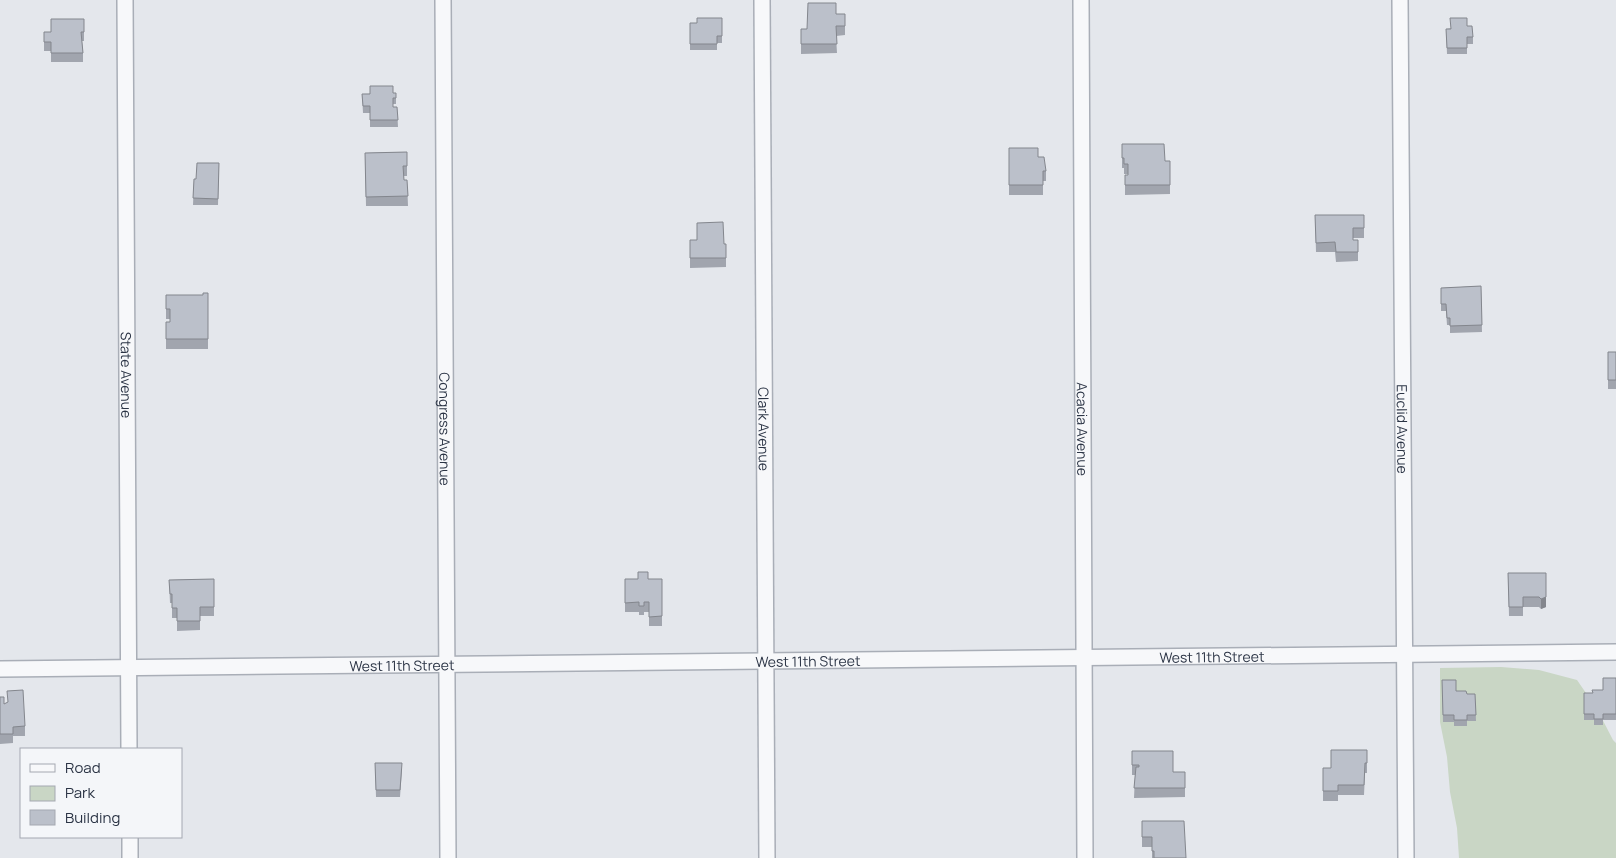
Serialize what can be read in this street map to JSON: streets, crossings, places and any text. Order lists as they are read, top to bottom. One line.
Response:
{"streets":{"street":["State Avenue","Congress Avenue","Clark Avenue","Acacia Avenue","Euclid Avenue","West 11th Street"]},"crossings":[["State Avenue","West 11th Street"],["Congress Avenue","West 11th Street"],["Clark Avenue","West 11th Street"],["Acacia Avenue","West 11th Street"],["Euclid Avenue","West 11th Street"]],"legend":["Road","Park","Building"]}
